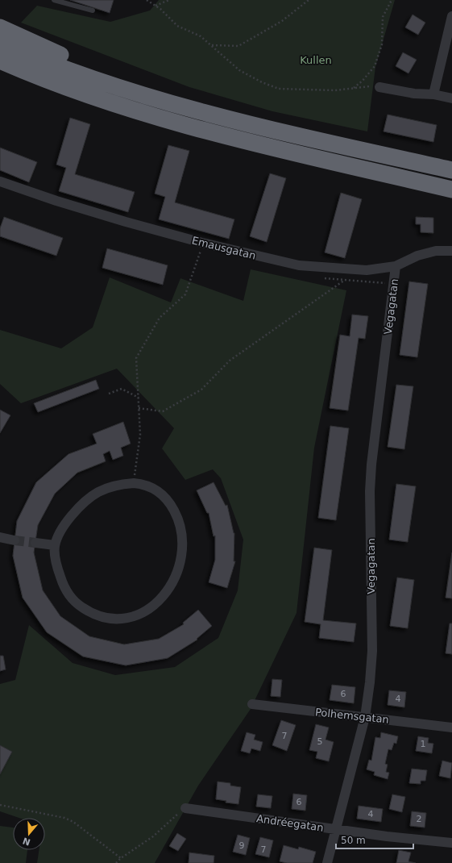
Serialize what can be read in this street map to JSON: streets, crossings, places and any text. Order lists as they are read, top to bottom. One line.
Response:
{"streets":{"street":["Emausgatan","Vegagatan","Polhemsgatan","Andréegatan"]},"crossings":[["Emausgatan","Vegagatan"],["Vegagatan","Polhemsgatan"],["Vegagatan","Andréegatan"]],"parks":["Kullen"],"house_numbers":["6","4","7","5","1","6","4","2","9","7"],"scale_bar":"50 m","north":"bottom"}
